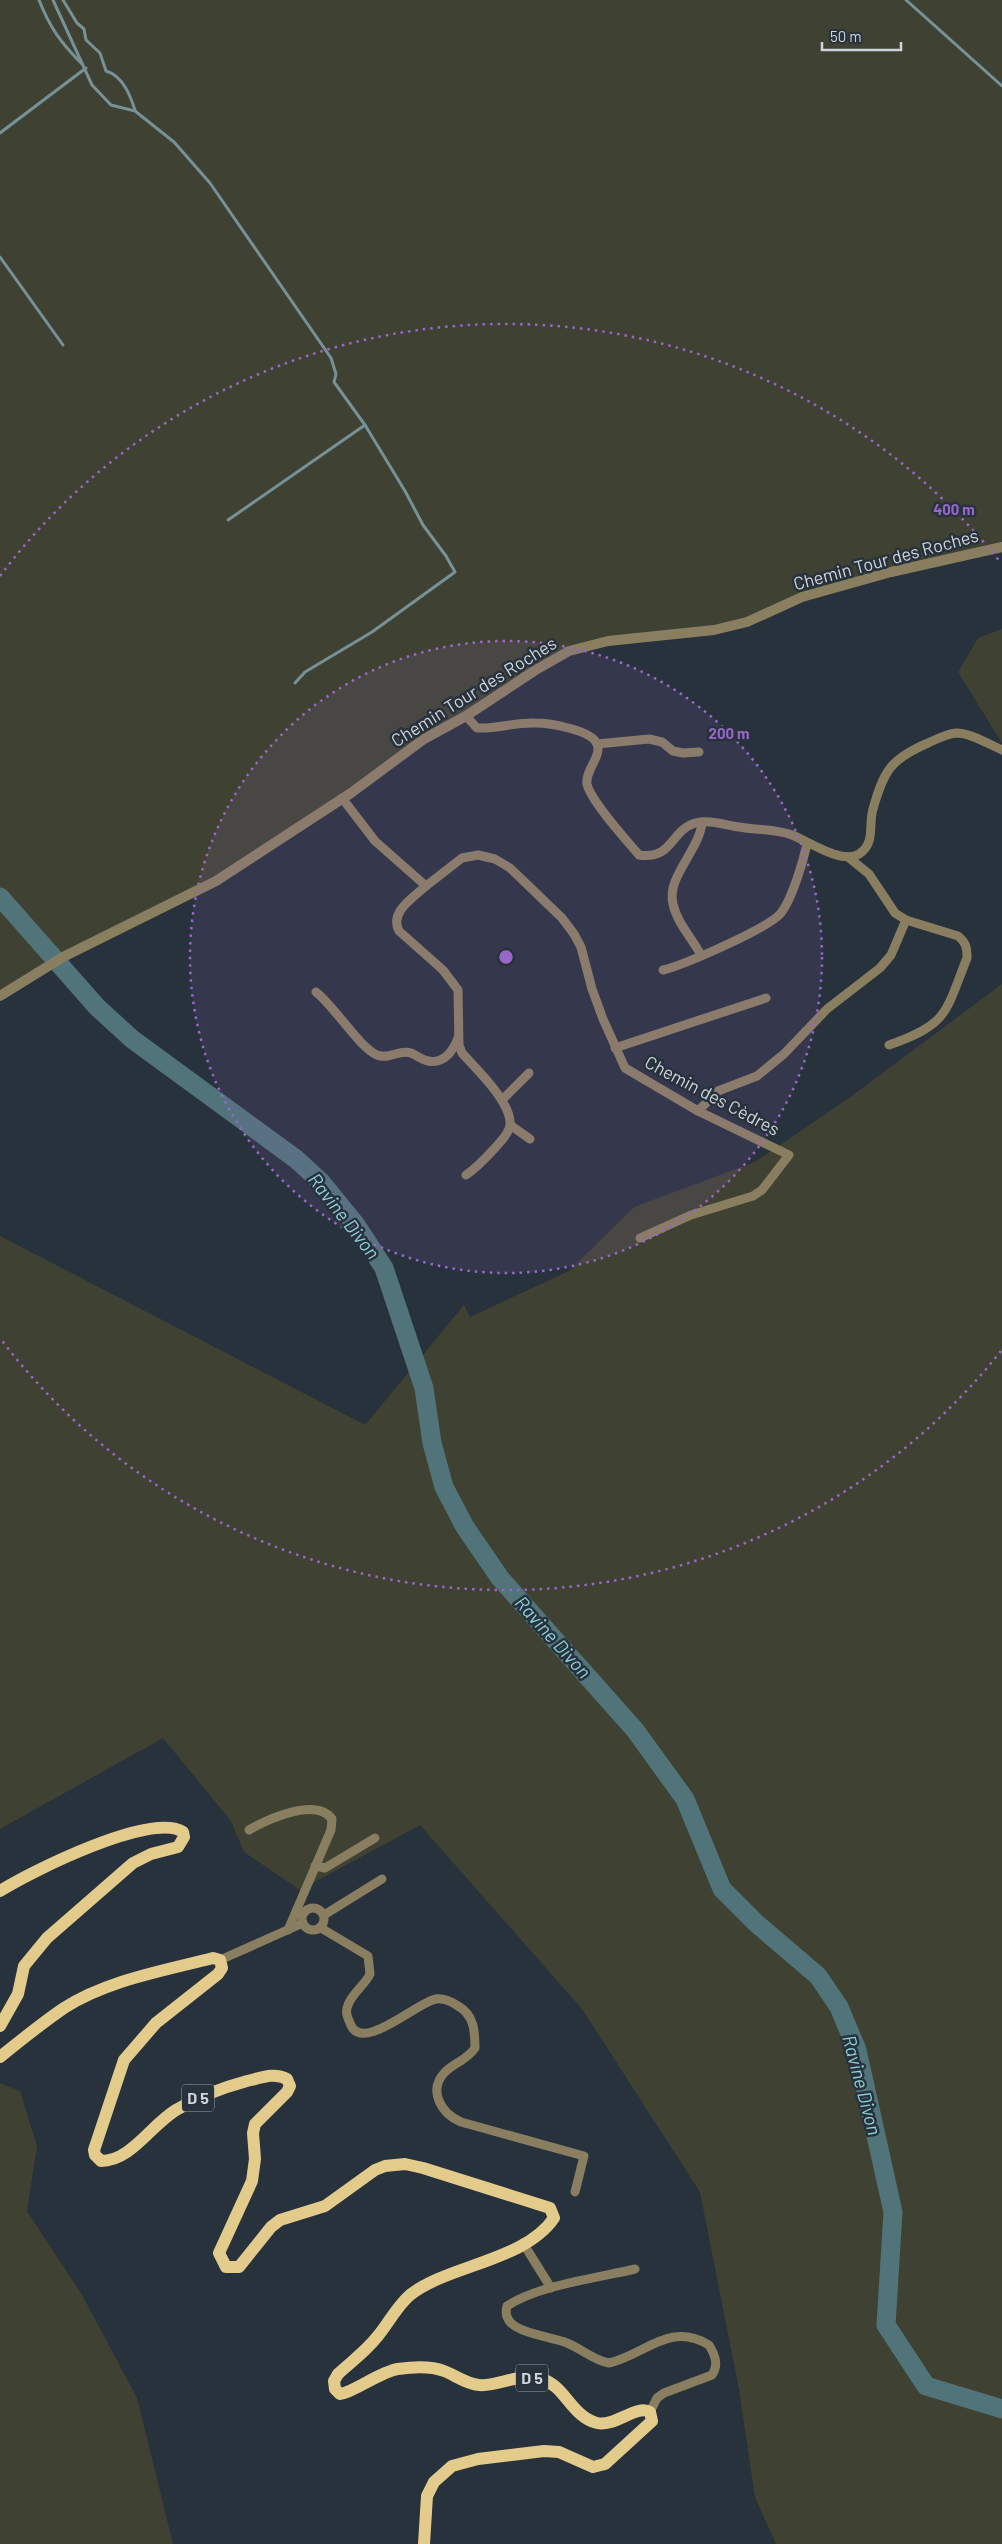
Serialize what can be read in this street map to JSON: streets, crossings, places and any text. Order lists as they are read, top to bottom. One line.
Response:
{"streets":{"main road":["D 5"],"street":["Chemin Tour des Roches","Chemin des Cèdres"]},"water":["Ravine Divon"],"scale_bar":"50 m","rings":["400 m","200 m"]}
